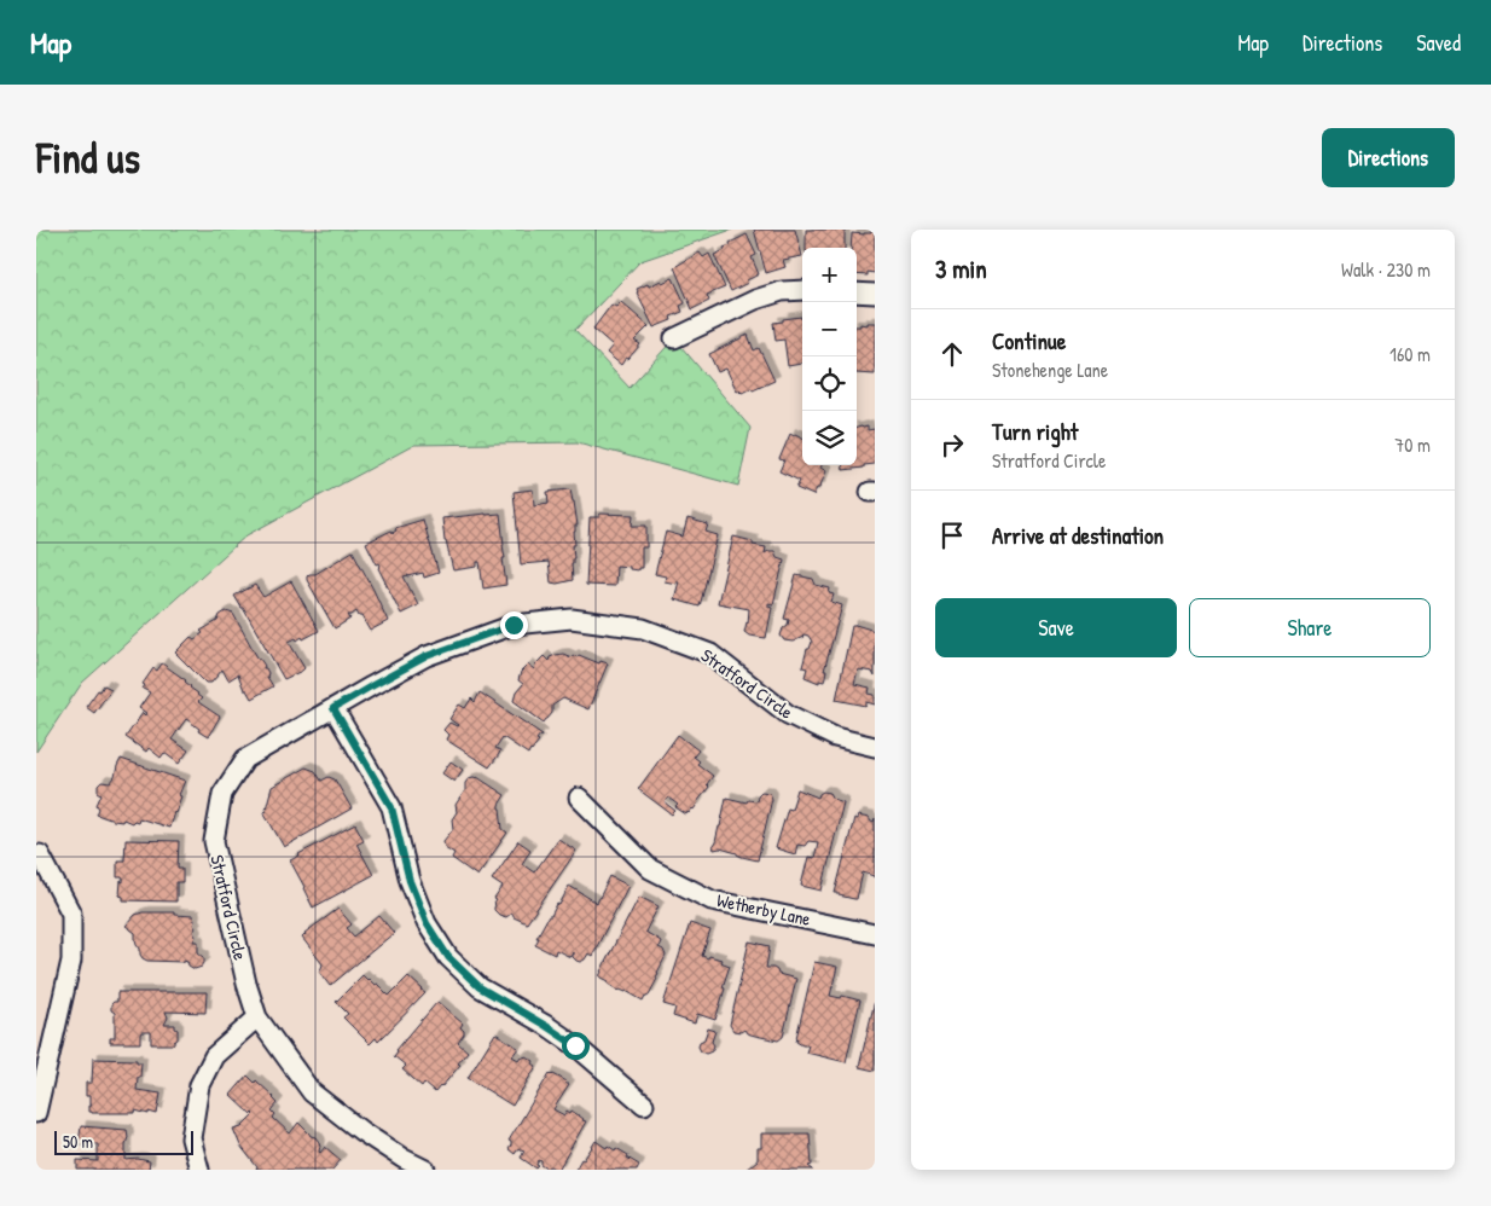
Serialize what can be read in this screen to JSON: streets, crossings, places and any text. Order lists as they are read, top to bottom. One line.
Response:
{"streets":{"street":["Stratford Circle","Wetherby Lane"]},"scale_bar":"50 m","page":{"header":"Map","nav":["Map","Directions","Saved"],"buttons":["Directions",["Save","Share"]],"title":"Find us","heading":["3 min","Walk · 230 m"],"map_buttons":["+","−"],"list":[["Continue","Stonehenge Lane","160 m"],["Turn right","Stratford Circle","70 m"],"Arrive at destination"],"scale":"50 m"}}
